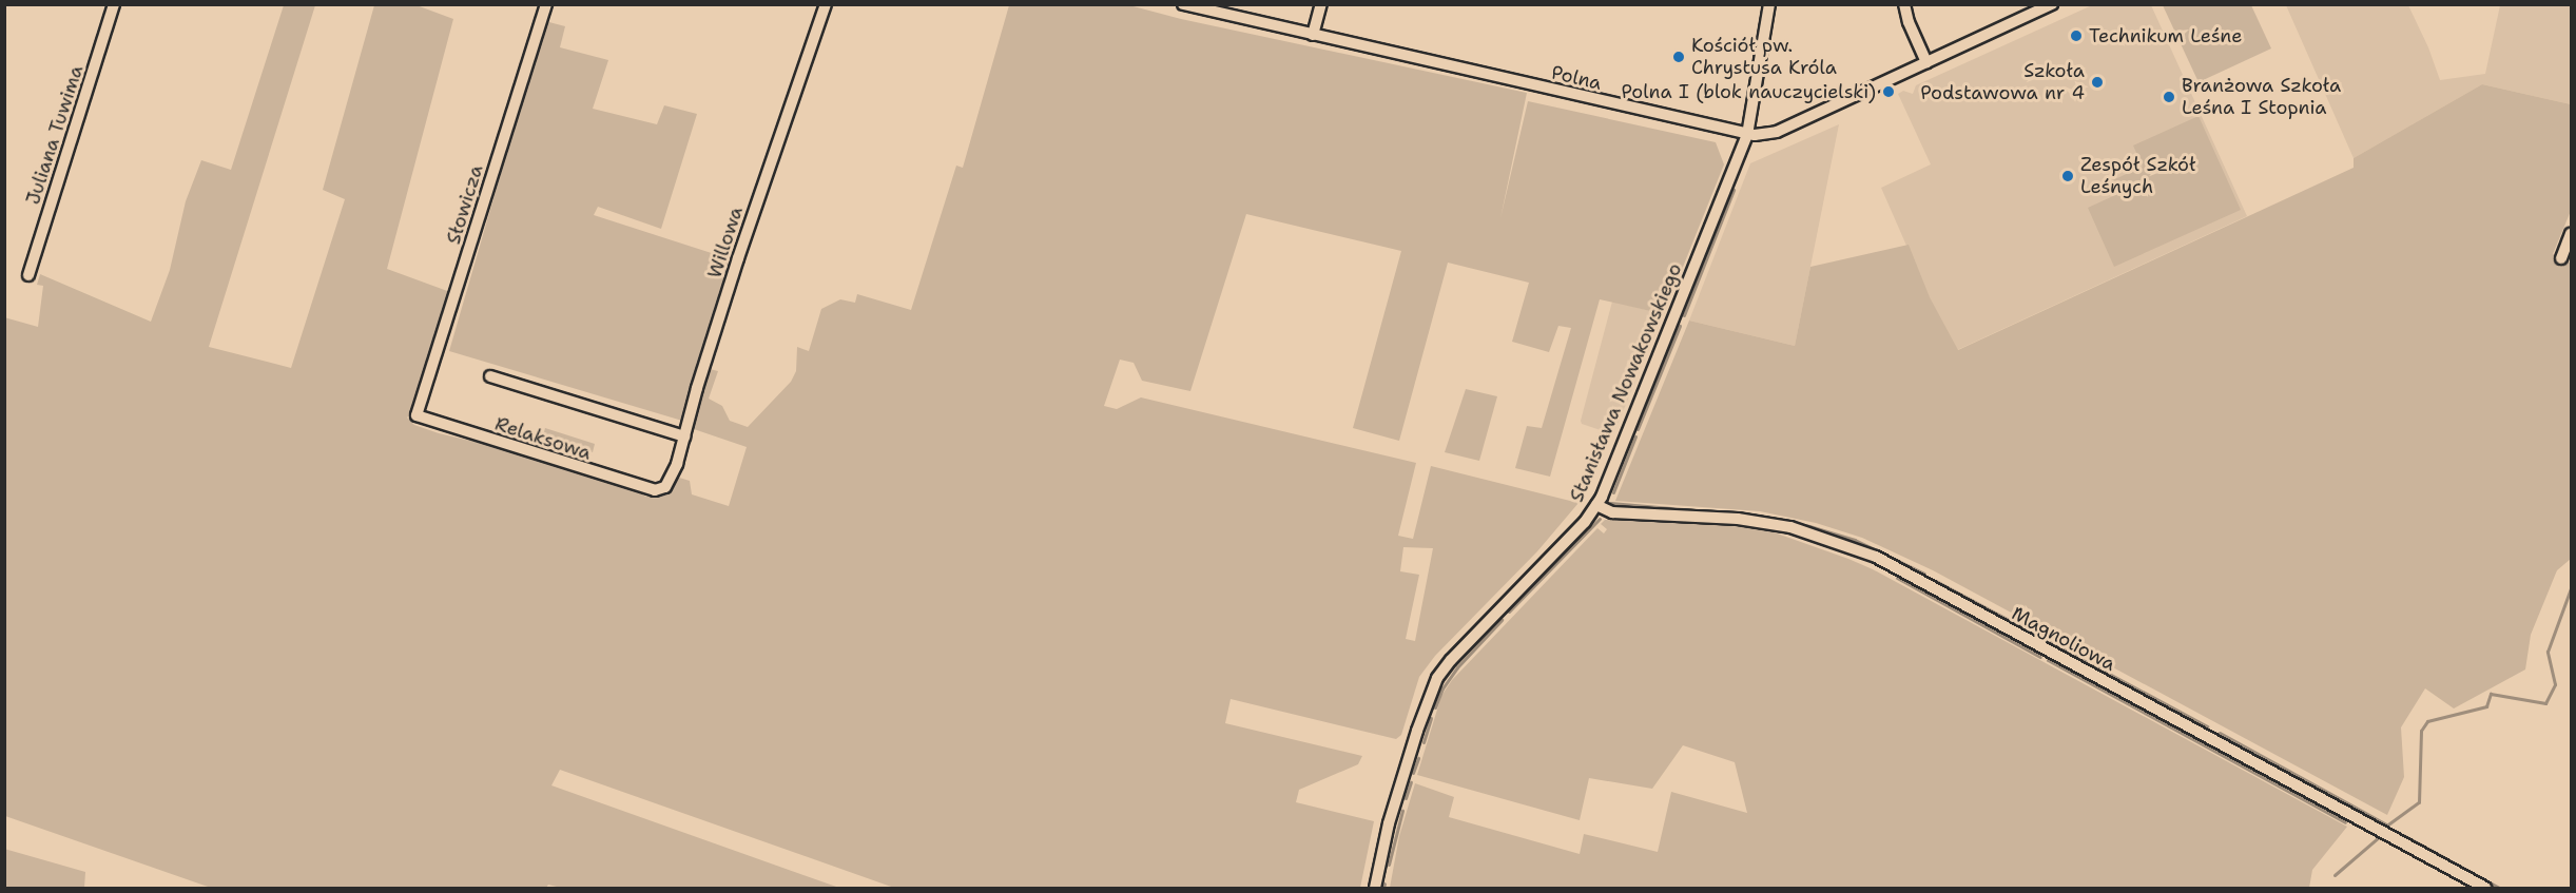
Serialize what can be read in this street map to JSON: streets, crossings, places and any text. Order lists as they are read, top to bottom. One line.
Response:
{"streets":{"street":["Polna","Juliana Tuwima","Słowicza","Willowa","Stanisława Nowakowskiego","Relaksowa","Magnoliowa"]},"crossings":[["Polna","Stanisława Nowakowskiego"],["Słowicza","Relaksowa"],["Willowa","Relaksowa"],["Stanisława Nowakowskiego","Magnoliowa"]],"places":["Technikum Leśne","Kościół pw. Chrystusa Króla","Szkoła Podstawowa nr 4","Polna I (blok nauczycielski)","Branżowa Szkoła Leśna I Stopnia","Zespół Szkół Leśnych"]}
